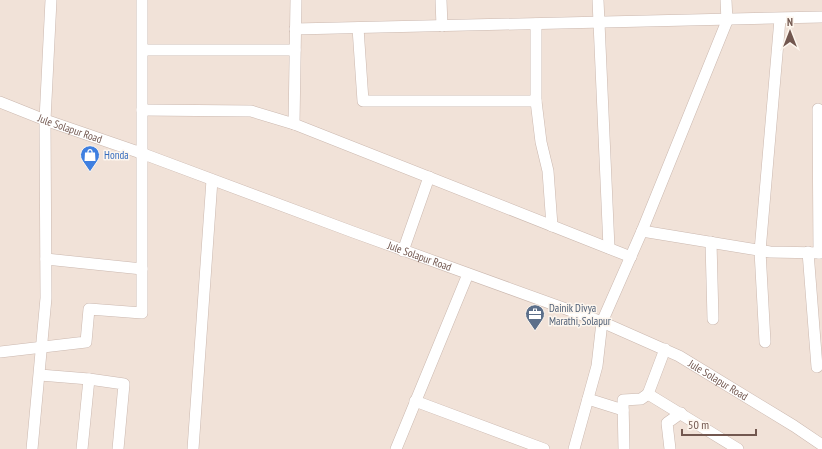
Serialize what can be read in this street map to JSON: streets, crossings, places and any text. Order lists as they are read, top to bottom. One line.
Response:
{"streets":{"street":["Jule Solapur Road"]},"places":{"shop":["Honda"],"office":["Dainik Divya Marathi, Solapur"]},"scale_bar":"50 m","north":"top"}
